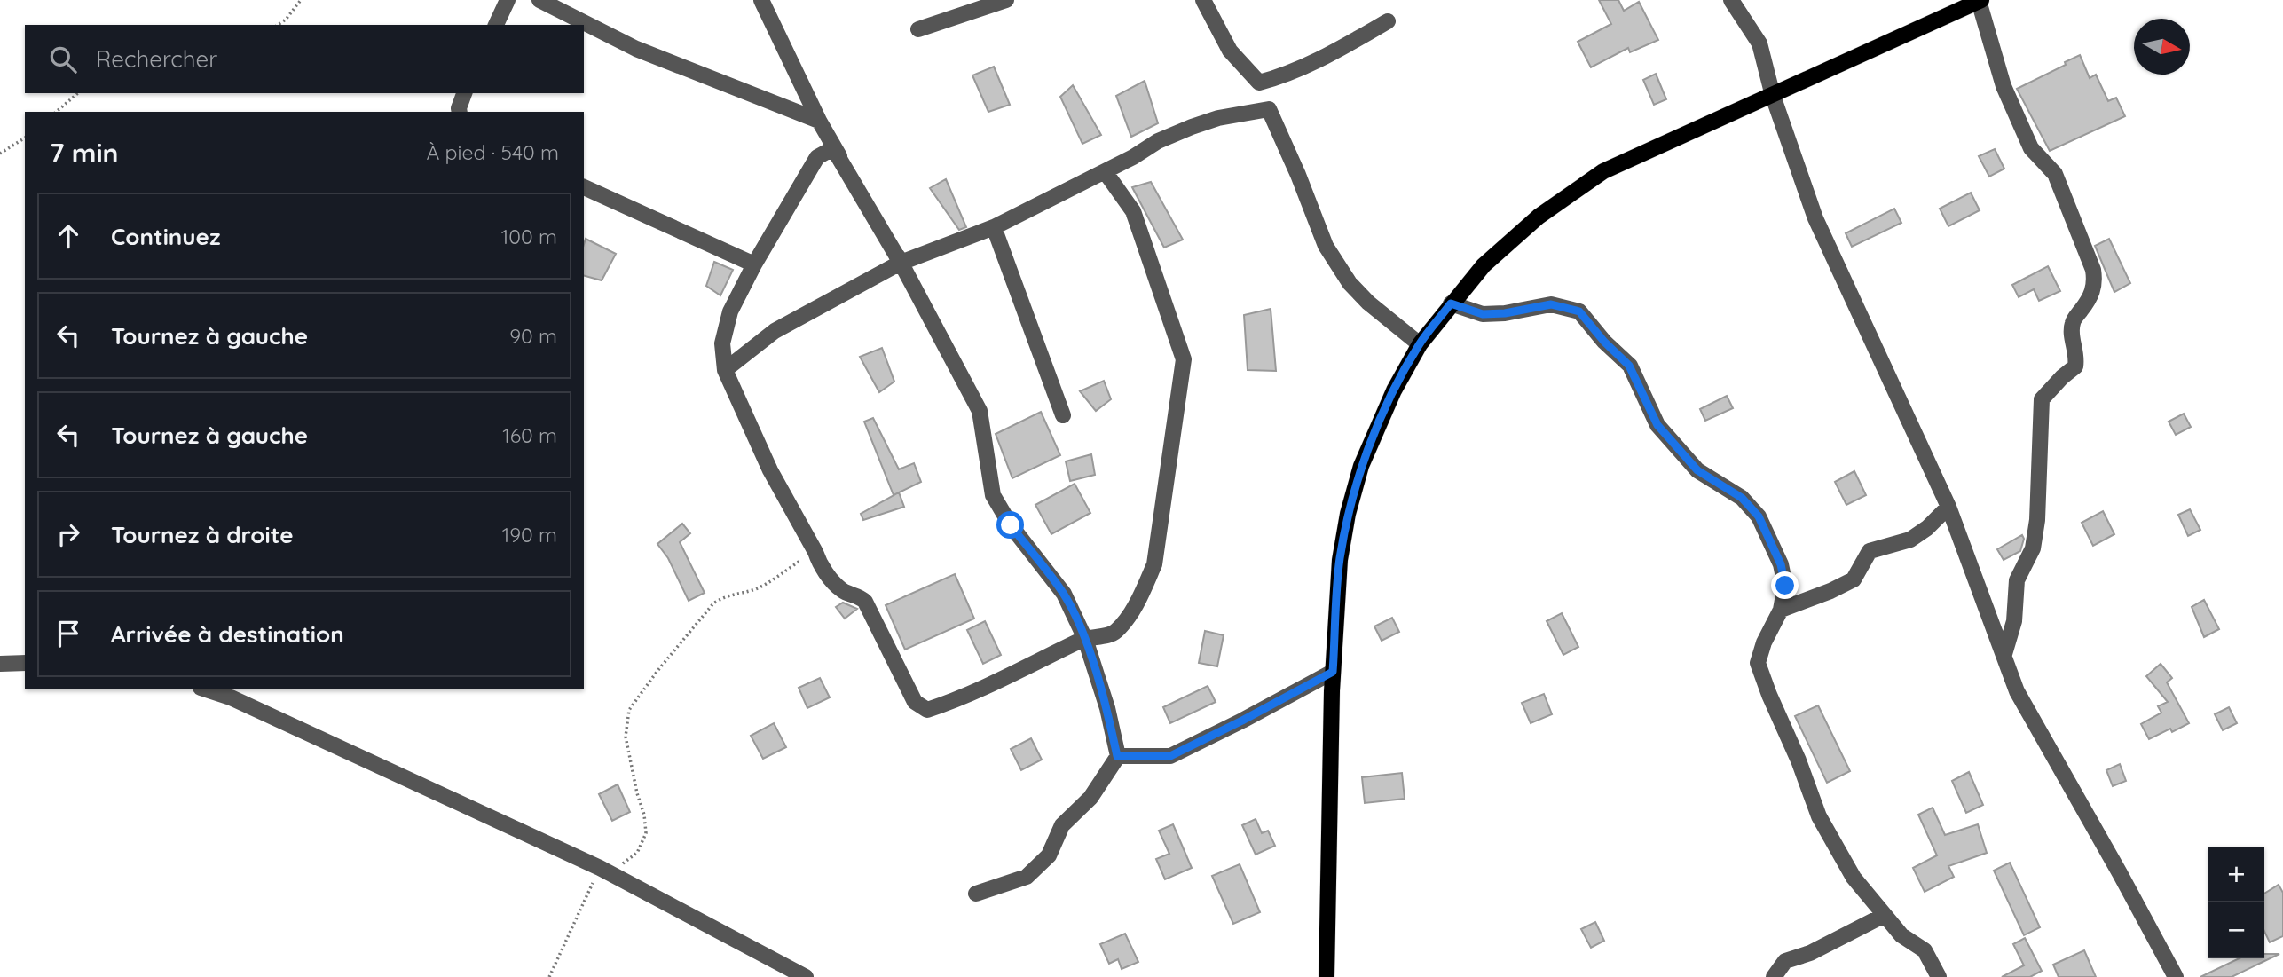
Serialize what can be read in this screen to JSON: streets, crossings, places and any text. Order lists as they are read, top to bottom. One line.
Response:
{"north":"right","page":{"search":"Rechercher","heading":["7 min","À pied · 540 m"],"list":[["Continuez","100 m"],["Tournez à gauche","90 m"],["Tournez à gauche","160 m"],["Tournez à droite","190 m"],"Arrivée à destination"],"map_buttons":["+","−"]}}
